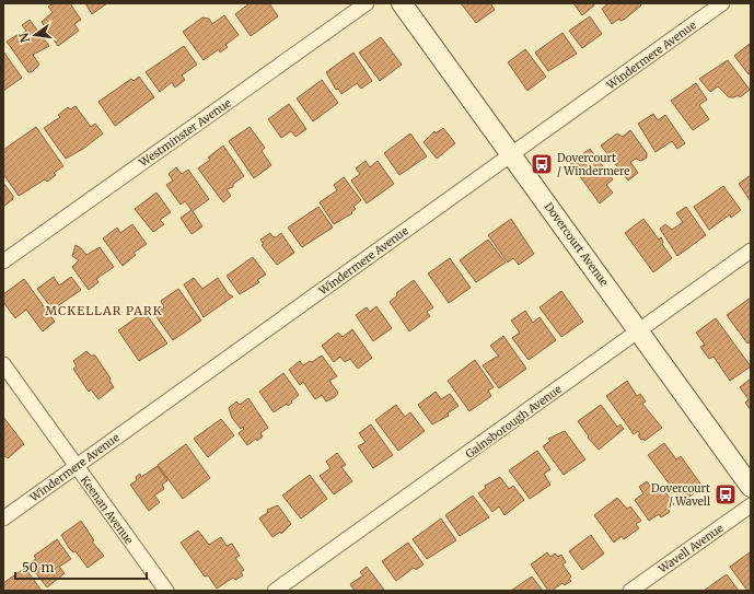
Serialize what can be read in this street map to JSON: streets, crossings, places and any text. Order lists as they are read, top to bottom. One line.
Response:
{"streets":{"street":["Windermere Avenue","Westminster Avenue","Dovercourt Avenue","Gainsborough Avenue","Keenan Avenue","Wavell Avenue"]},"crossings":[["Windermere Avenue","Dovercourt Avenue"],["Windermere Avenue","Keenan Avenue"],["Dovercourt Avenue","Gainsborough Avenue"]],"districts":["MCKELLAR PARK"],"places":{"bus stop":["Dovercourt / Windermere","Dovercourt / Wavell"]},"scale_bar":"50 m","north":"left"}
